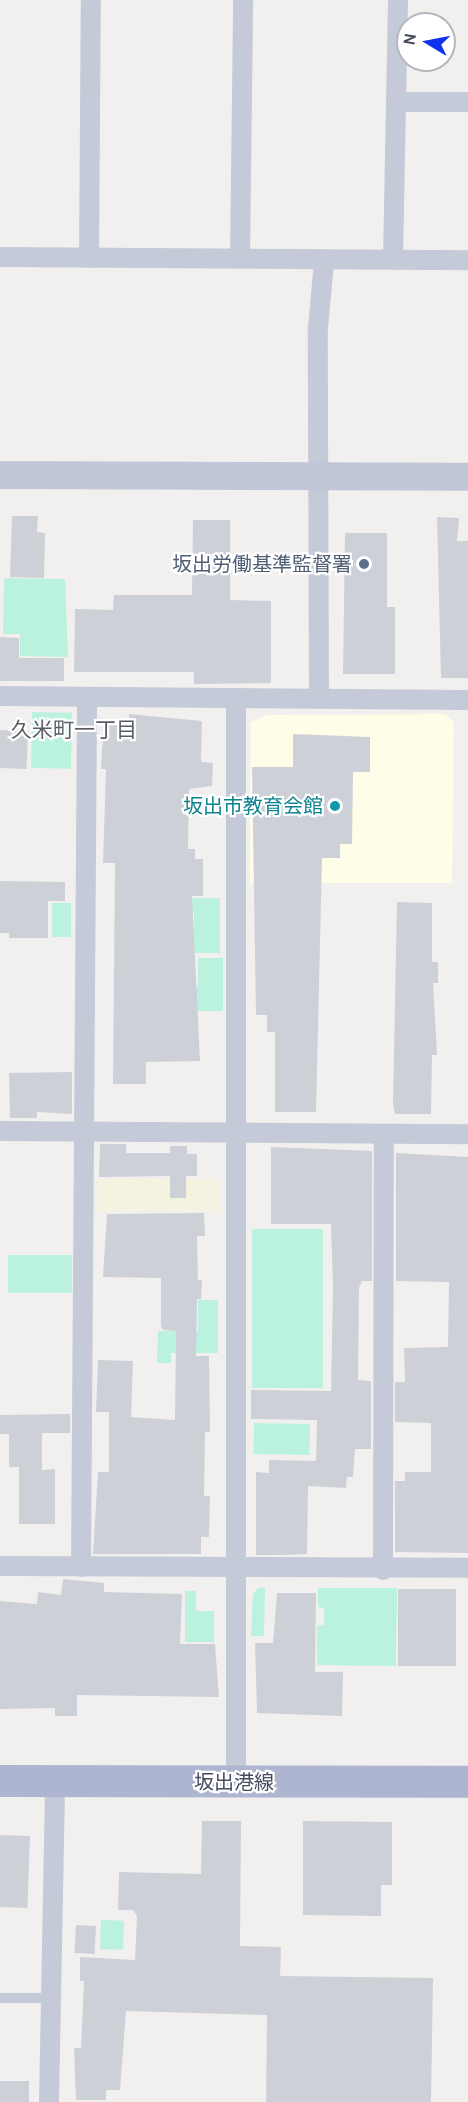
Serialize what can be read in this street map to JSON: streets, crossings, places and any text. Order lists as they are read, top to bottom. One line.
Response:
{"streets":{"main road":["坂出港線"]},"districts":["久米町一丁目"],"places":["坂出労働基準監督署","坂出市教育会館"],"north":"left"}
